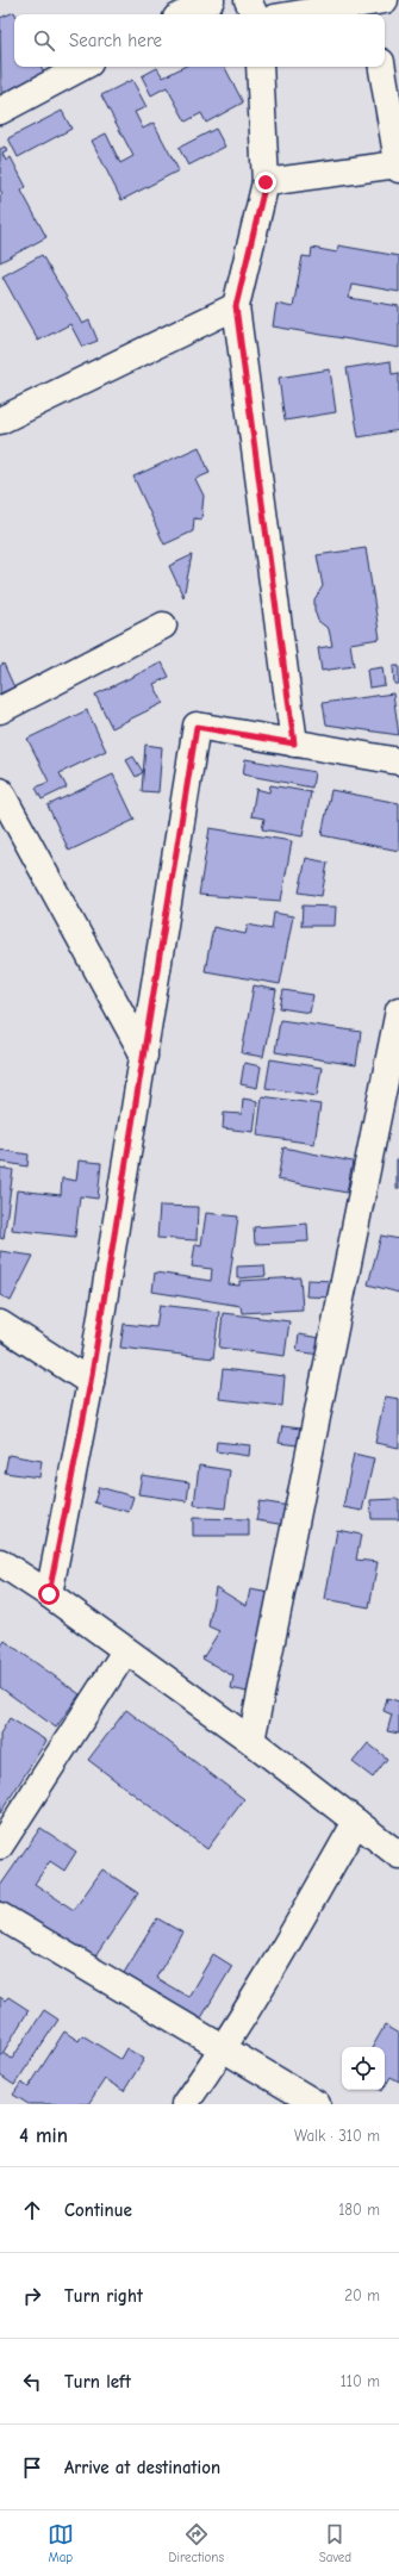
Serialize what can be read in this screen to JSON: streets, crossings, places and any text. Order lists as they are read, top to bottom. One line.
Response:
{"page":{"search":"Search here","heading":["4 min","Walk · 310 m"],"list":[["Continue","180 m"],["Turn right","20 m"],["Turn left","110 m"],"Arrive at destination"],"nav":["Map","Directions","Saved"]}}
